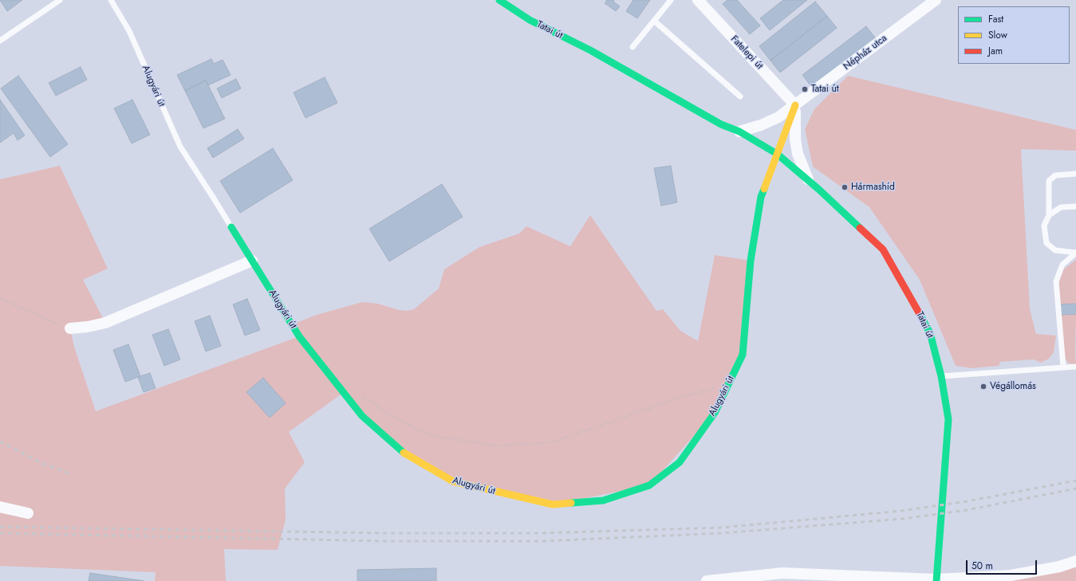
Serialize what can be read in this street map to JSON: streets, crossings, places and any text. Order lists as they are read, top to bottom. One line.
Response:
{"streets":{"street":["Tatai út","Fatelepi út","Népház utca","Alugyári út"]},"crossings":[["Tatai út","Népház utca"],["Tatai út","Alugyári út"],["Fatelepi út","Népház utca"]],"places":["Tatai út","Hármashíd","Végállomás"],"legend":["Fast","Slow","Jam"],"scale_bar":"50 m"}
